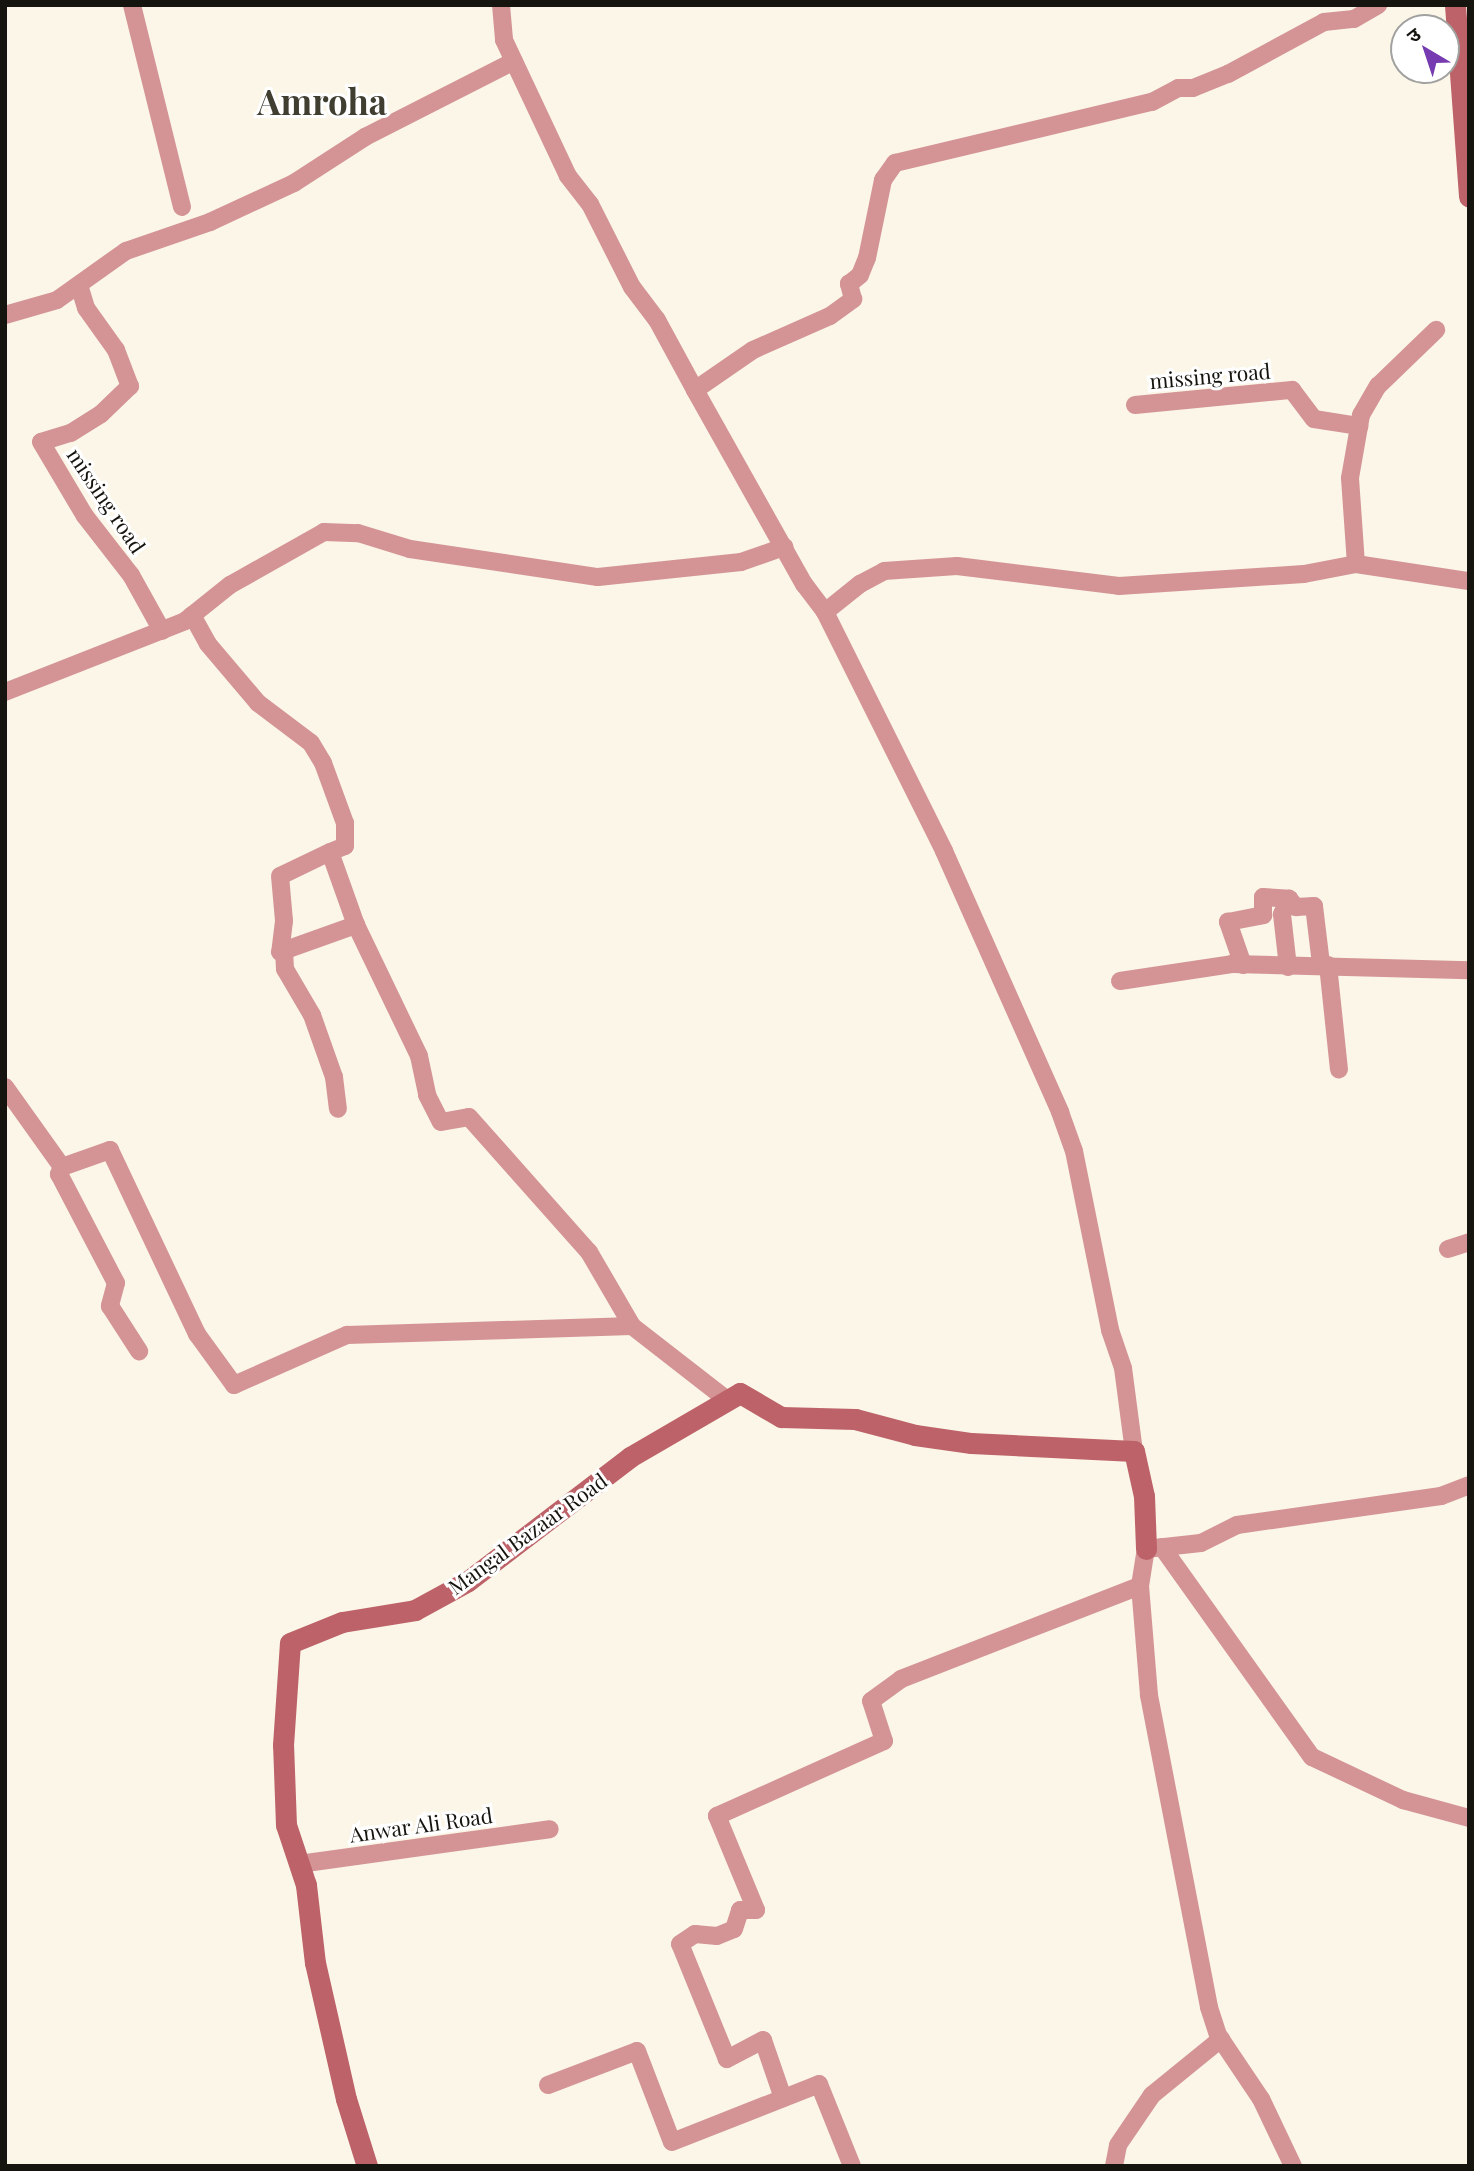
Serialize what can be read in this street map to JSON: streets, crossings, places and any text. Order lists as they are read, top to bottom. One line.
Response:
{"streets":{"street":["missing road","Mangal Bazaar Road","Anwar Ali Road"]},"crossings":[["Mangal Bazaar Road","Anwar Ali Road"]],"districts":["Amroha"],"north":"top left"}
